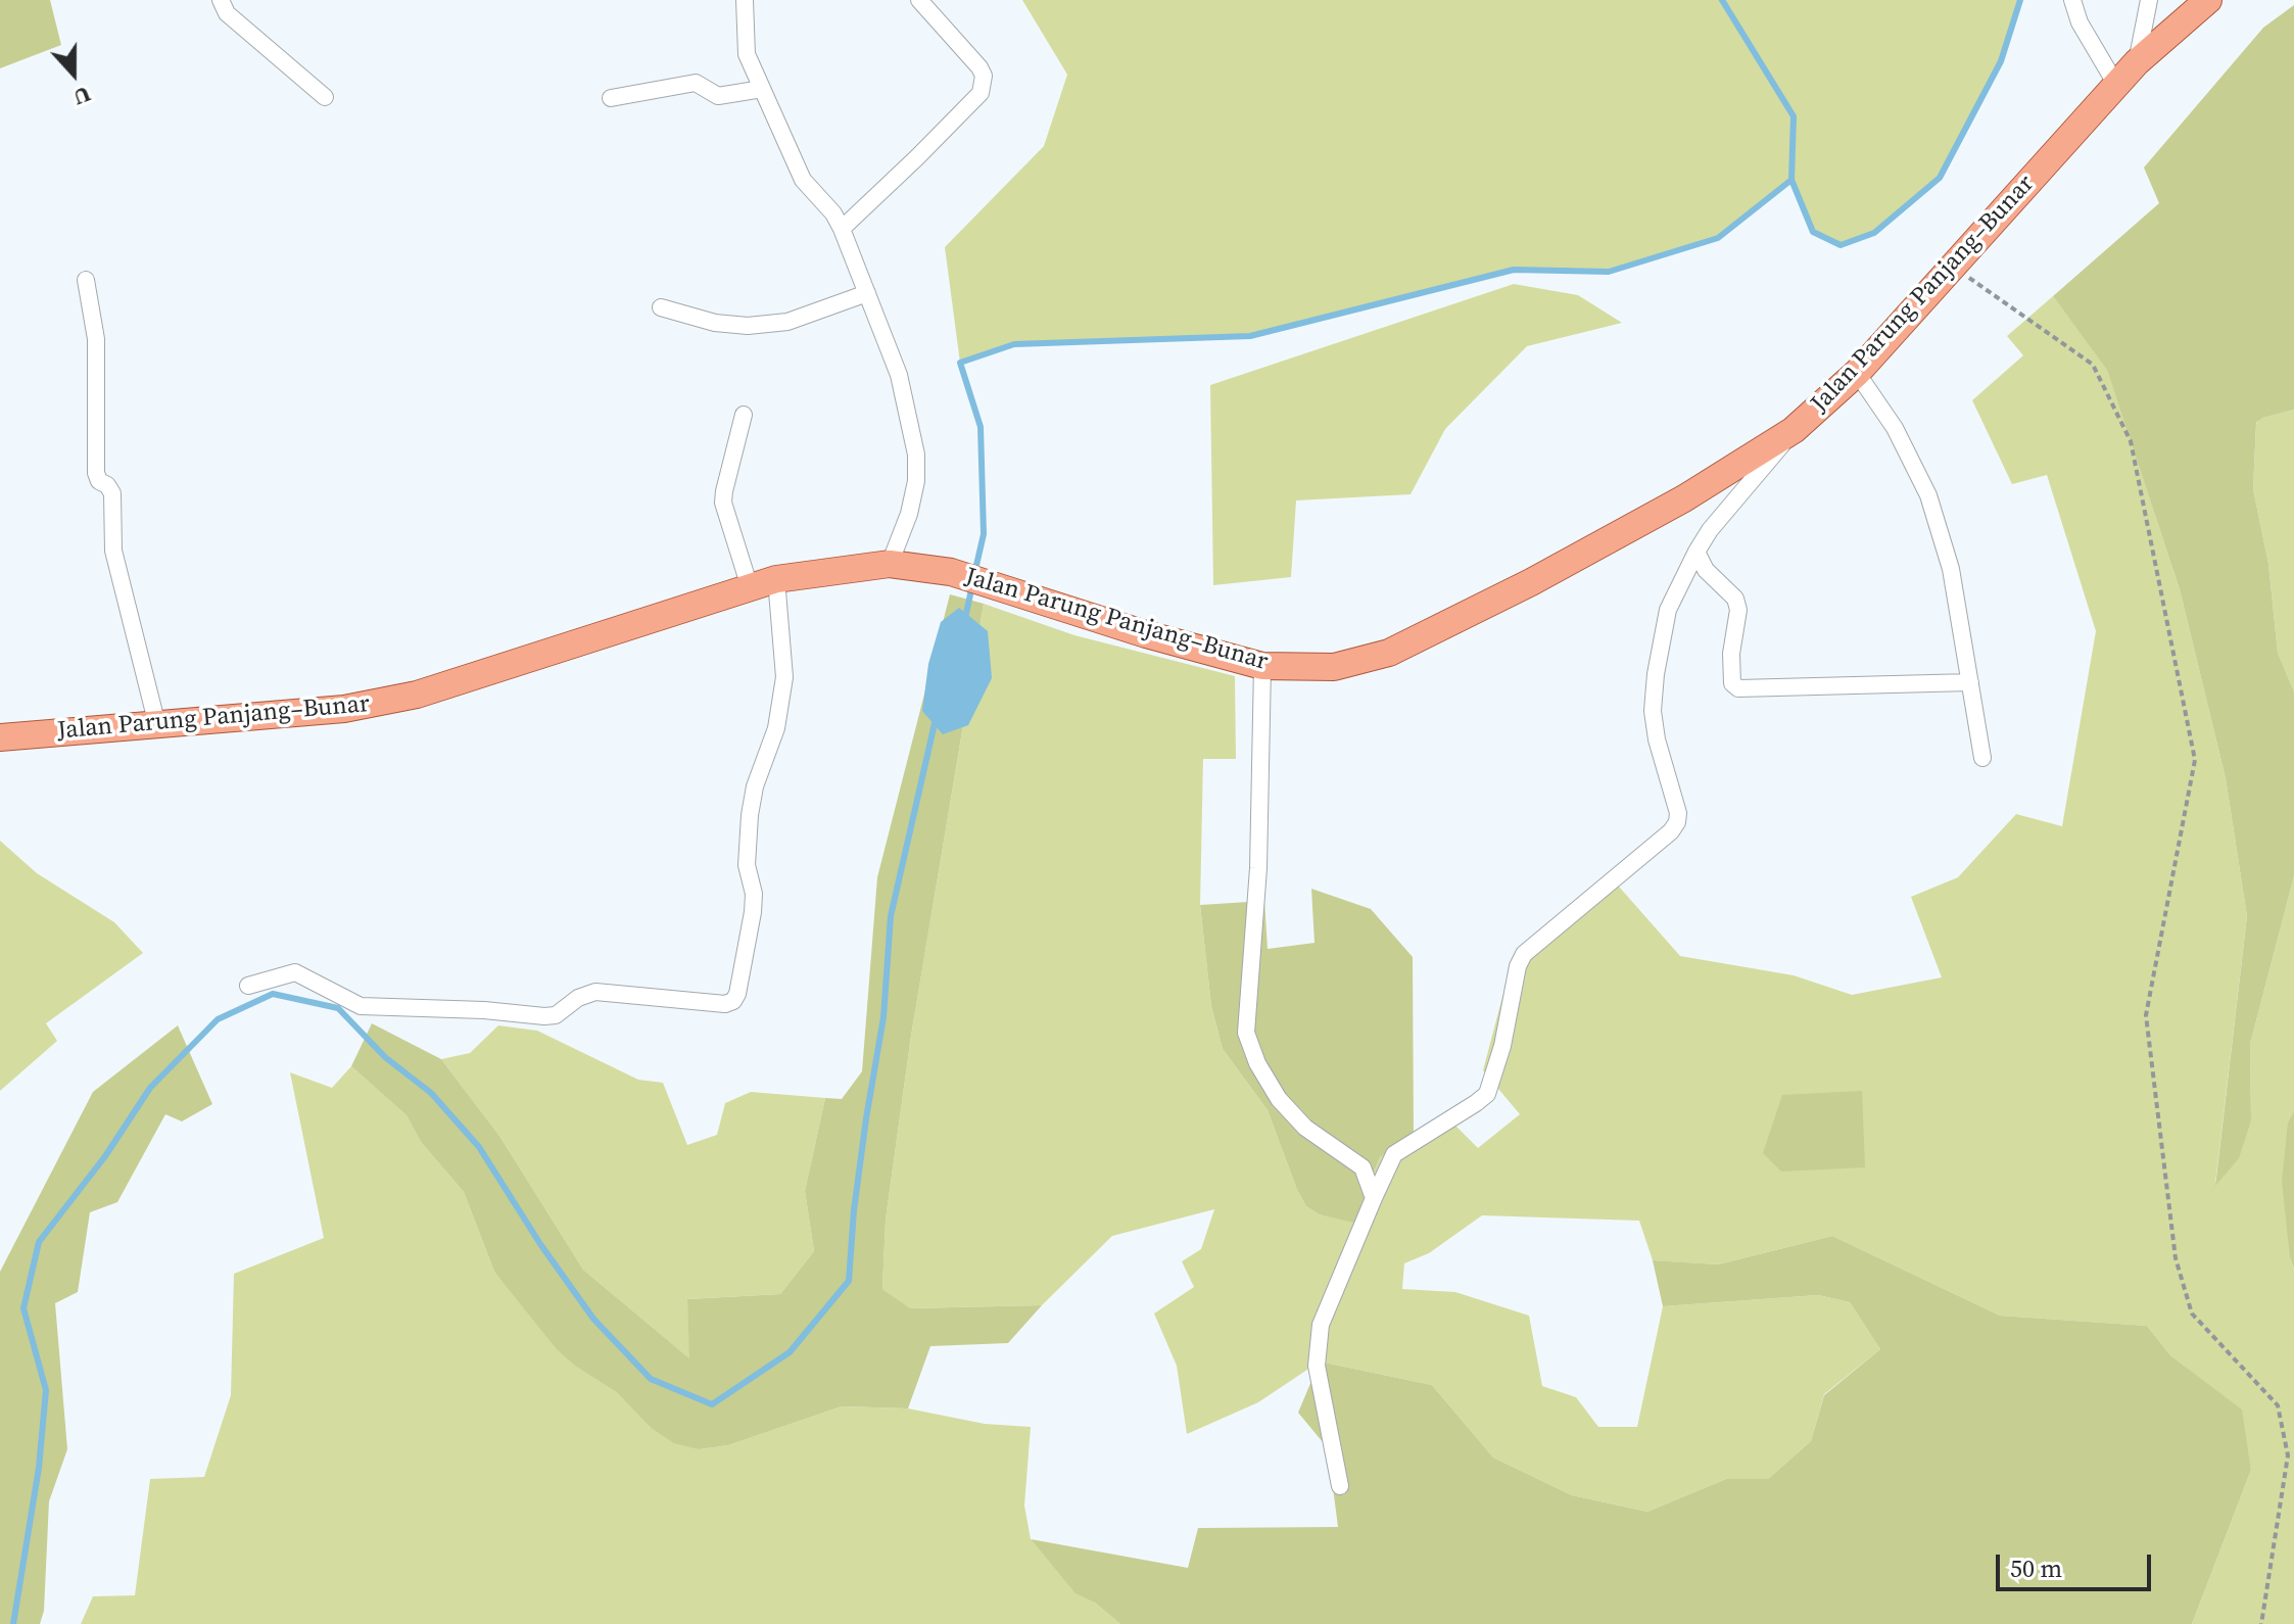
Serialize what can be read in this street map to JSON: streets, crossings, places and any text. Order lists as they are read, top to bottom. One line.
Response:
{"streets":{"main road":["Jalan Parung Panjang–Bunar"]},"scale_bar":"50 m","north":"bottom"}
